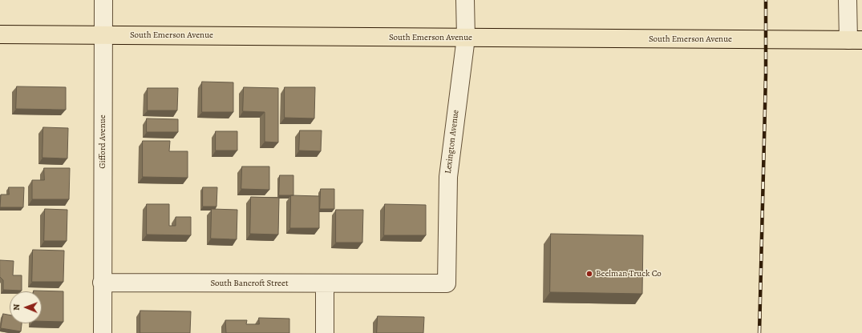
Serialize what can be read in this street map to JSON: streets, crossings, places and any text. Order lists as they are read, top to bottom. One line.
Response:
{"streets":{"main road":["South Emerson Avenue"],"street":["Gifford Avenue","Lexington Avenue","South Bancroft Street"]},"crossings":[["South Emerson Avenue","Gifford Avenue"],["South Emerson Avenue","Lexington Avenue"],["Gifford Avenue","South Bancroft Street"],["Lexington Avenue","South Bancroft Street"]],"places":["Beelman Truck Co"],"north":"left"}
